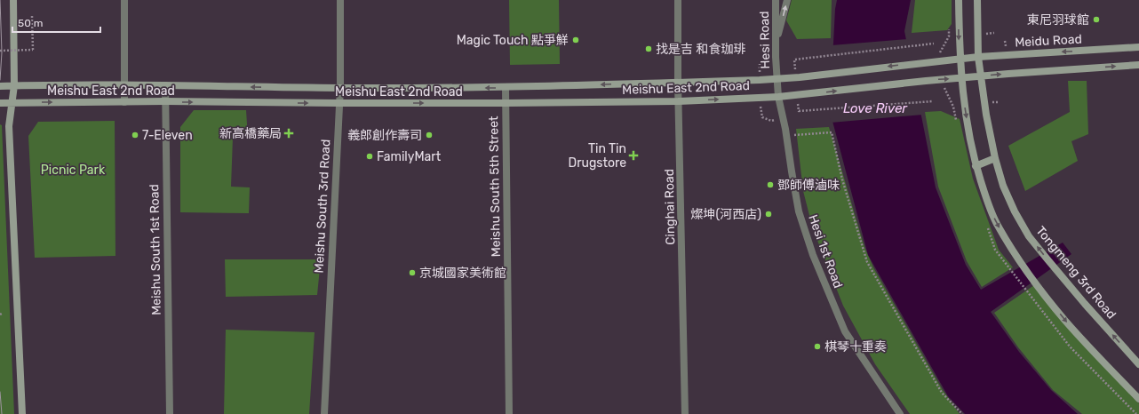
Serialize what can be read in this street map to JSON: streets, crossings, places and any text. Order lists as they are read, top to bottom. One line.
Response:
{"streets":{"street":["Hesi Road","Meidu Road","Meishu East 2nd Road","Meishu South 5th Street","Meishu South 3rd Road","Cinghai Road","Meishu South 1st Road","Hesi 1st Road","Tongmeng 3rd Road"]},"crossings":[["Hesi Road","Meishu East 2nd Road"],["Hesi Road","Hesi 1st Road"],["Meidu Road","Meishu East 2nd Road"],["Meidu Road","Tongmeng 3rd Road"],["Meishu East 2nd Road","Meishu South 5th Street"],["Meishu East 2nd Road","Meishu South 3rd Road"],["Meishu East 2nd Road","Cinghai Road"],["Meishu East 2nd Road","Meishu South 1st Road"],["Meishu East 2nd Road","Hesi 1st Road"]],"water":["Love River"],"parks":["Picnic Park"],"places":{"other":["東尼羽球館","Magic Touch 點爭鮮","找是吉 和食珈琲","7-Eleven","義郎創作壽司","FamilyMart","鄧師傅滷味","燦坤(河西店)","京城國家美術館","棋琴十重奏"],"health":["新高橋藥局","Tin Tin Drugstore"]},"scale_bar":"50 m"}
